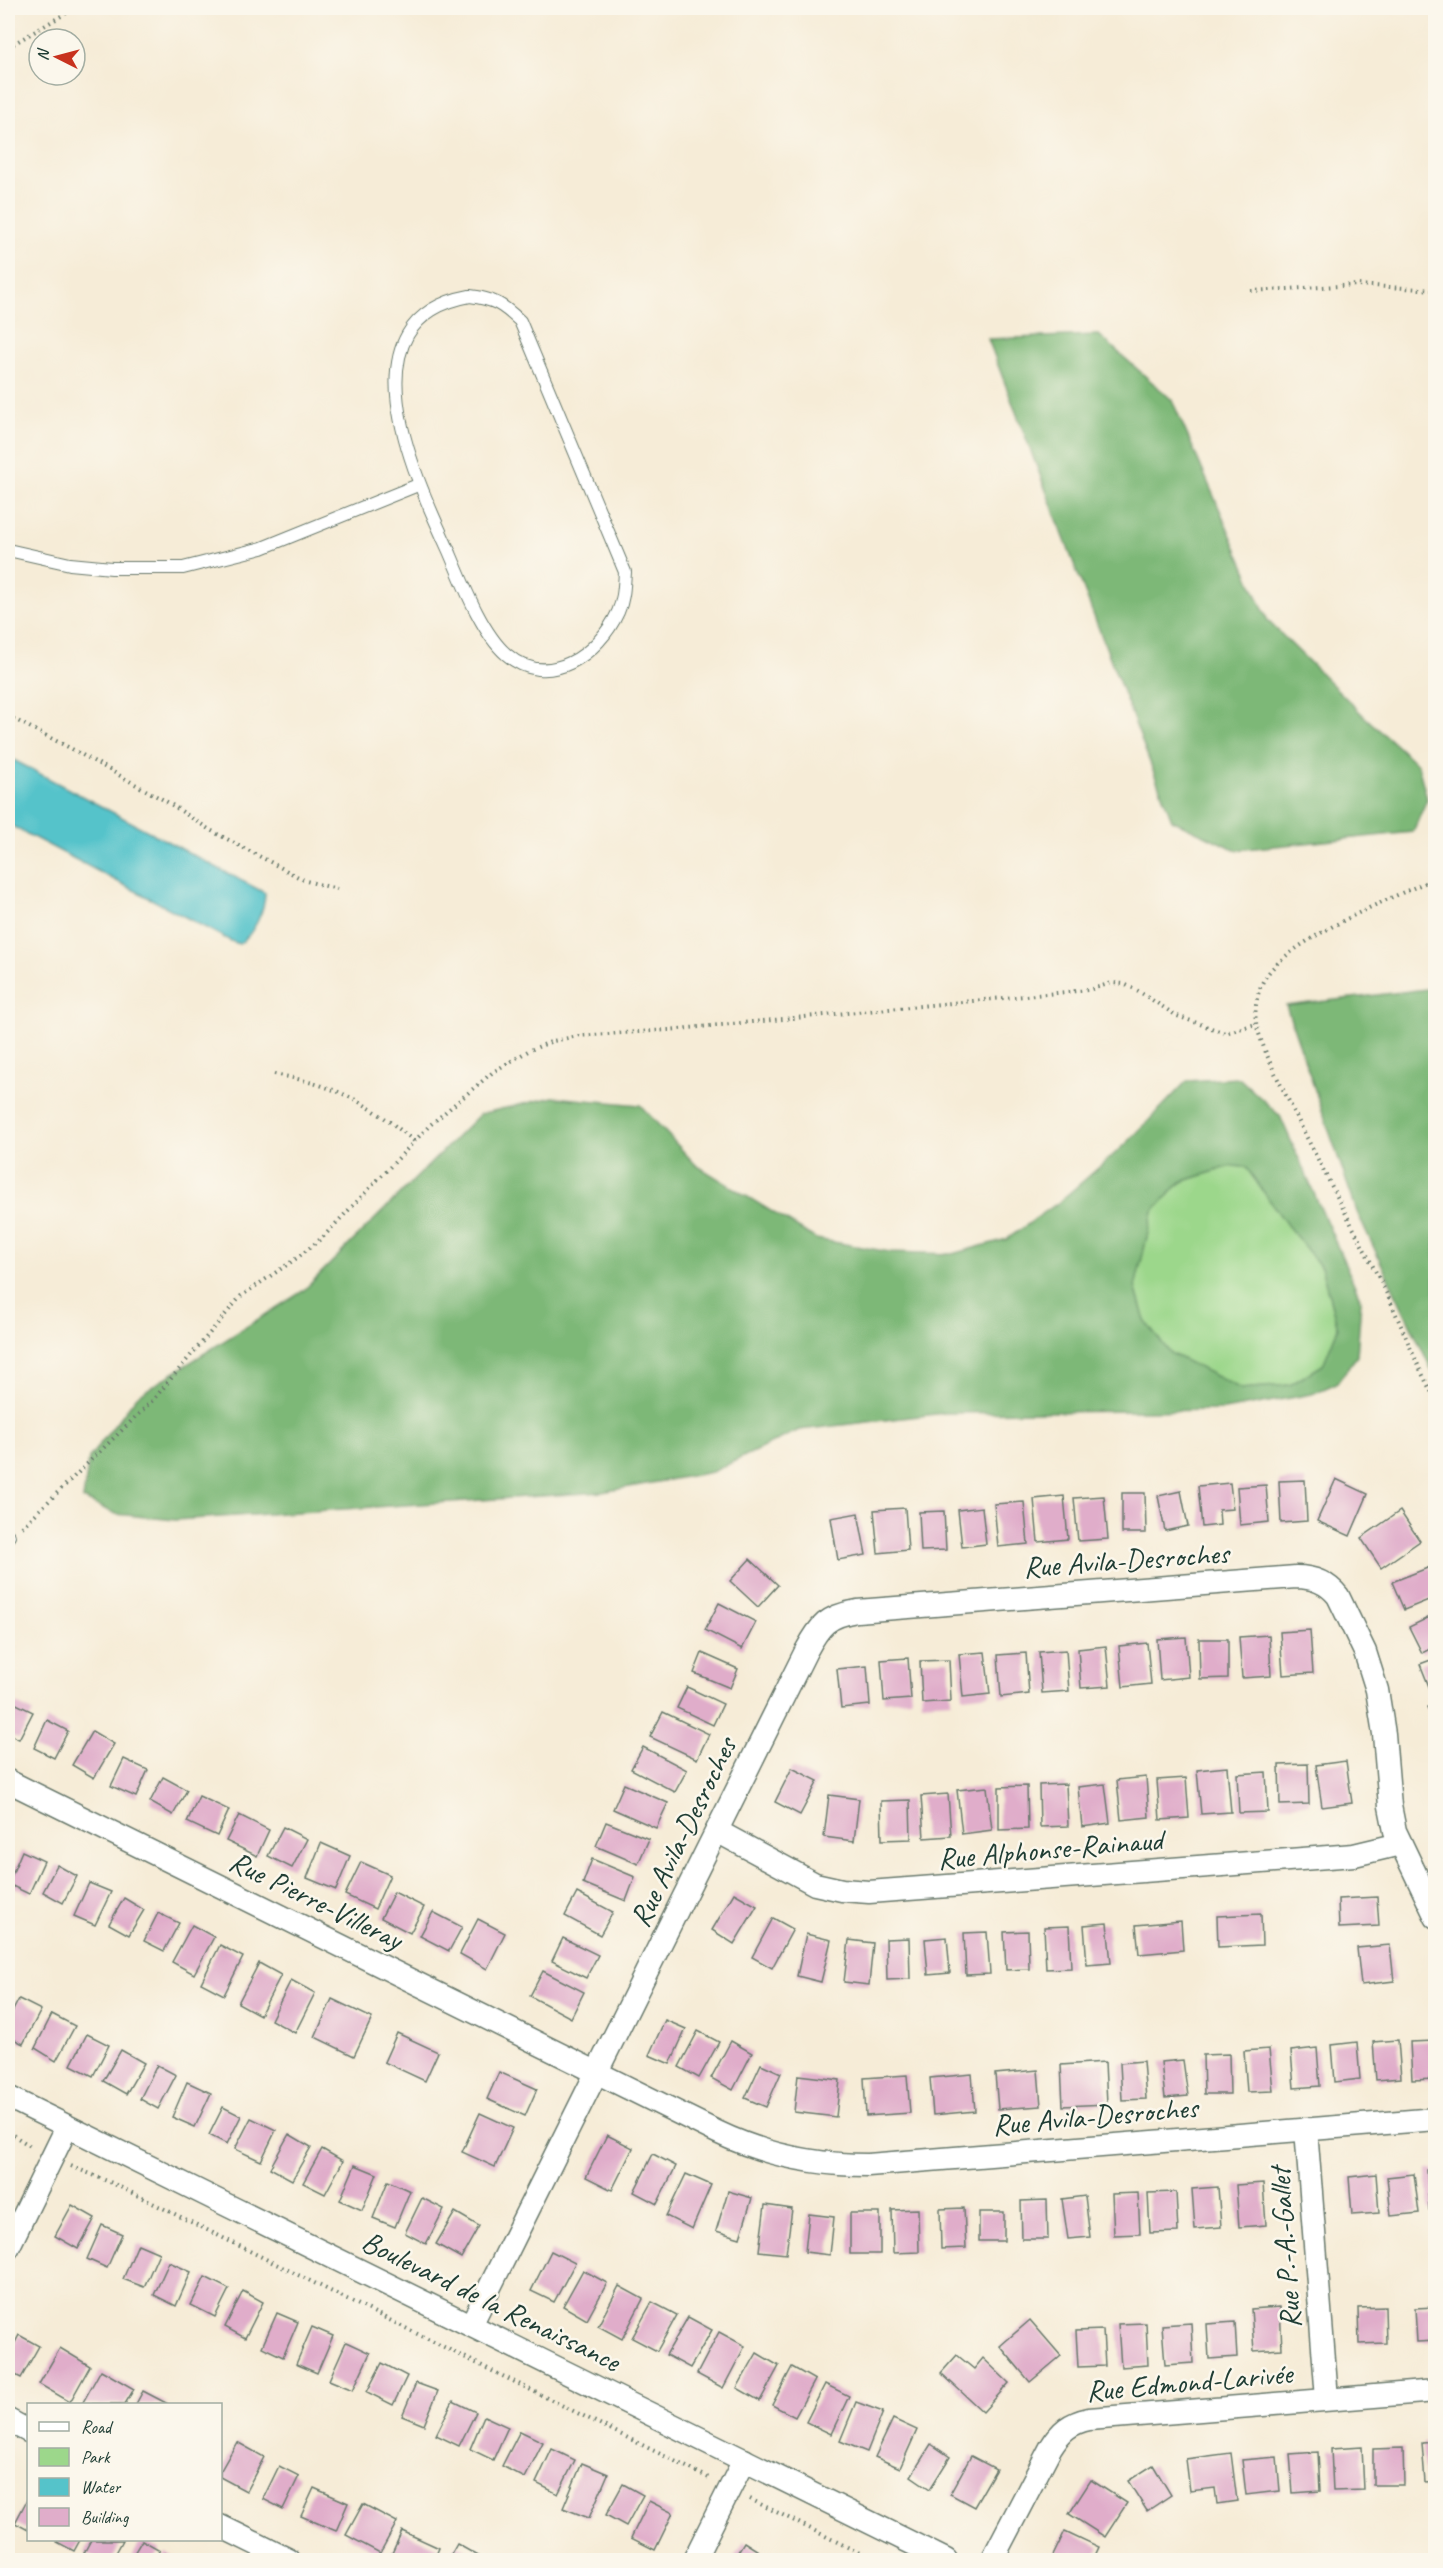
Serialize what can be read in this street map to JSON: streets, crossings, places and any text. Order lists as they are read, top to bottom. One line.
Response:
{"streets":{"street":["Rue Avila-Desroches","Rue Alphonse-Rainaud","Rue Pierre-Villeray","Rue P.-A.-Gallet","Boulevard de la Renaissance","Rue Edmond-Larivée"]},"crossings":[["Rue Avila-Desroches","Rue Alphonse-Rainaud"],["Rue Avila-Desroches","Rue Pierre-Villeray"],["Rue Avila-Desroches","Rue P.-A.-Gallet"],["Rue P.-A.-Gallet","Rue Edmond-Larivée"]],"legend":["Road","Park","Water","Building"],"north":"left"}
